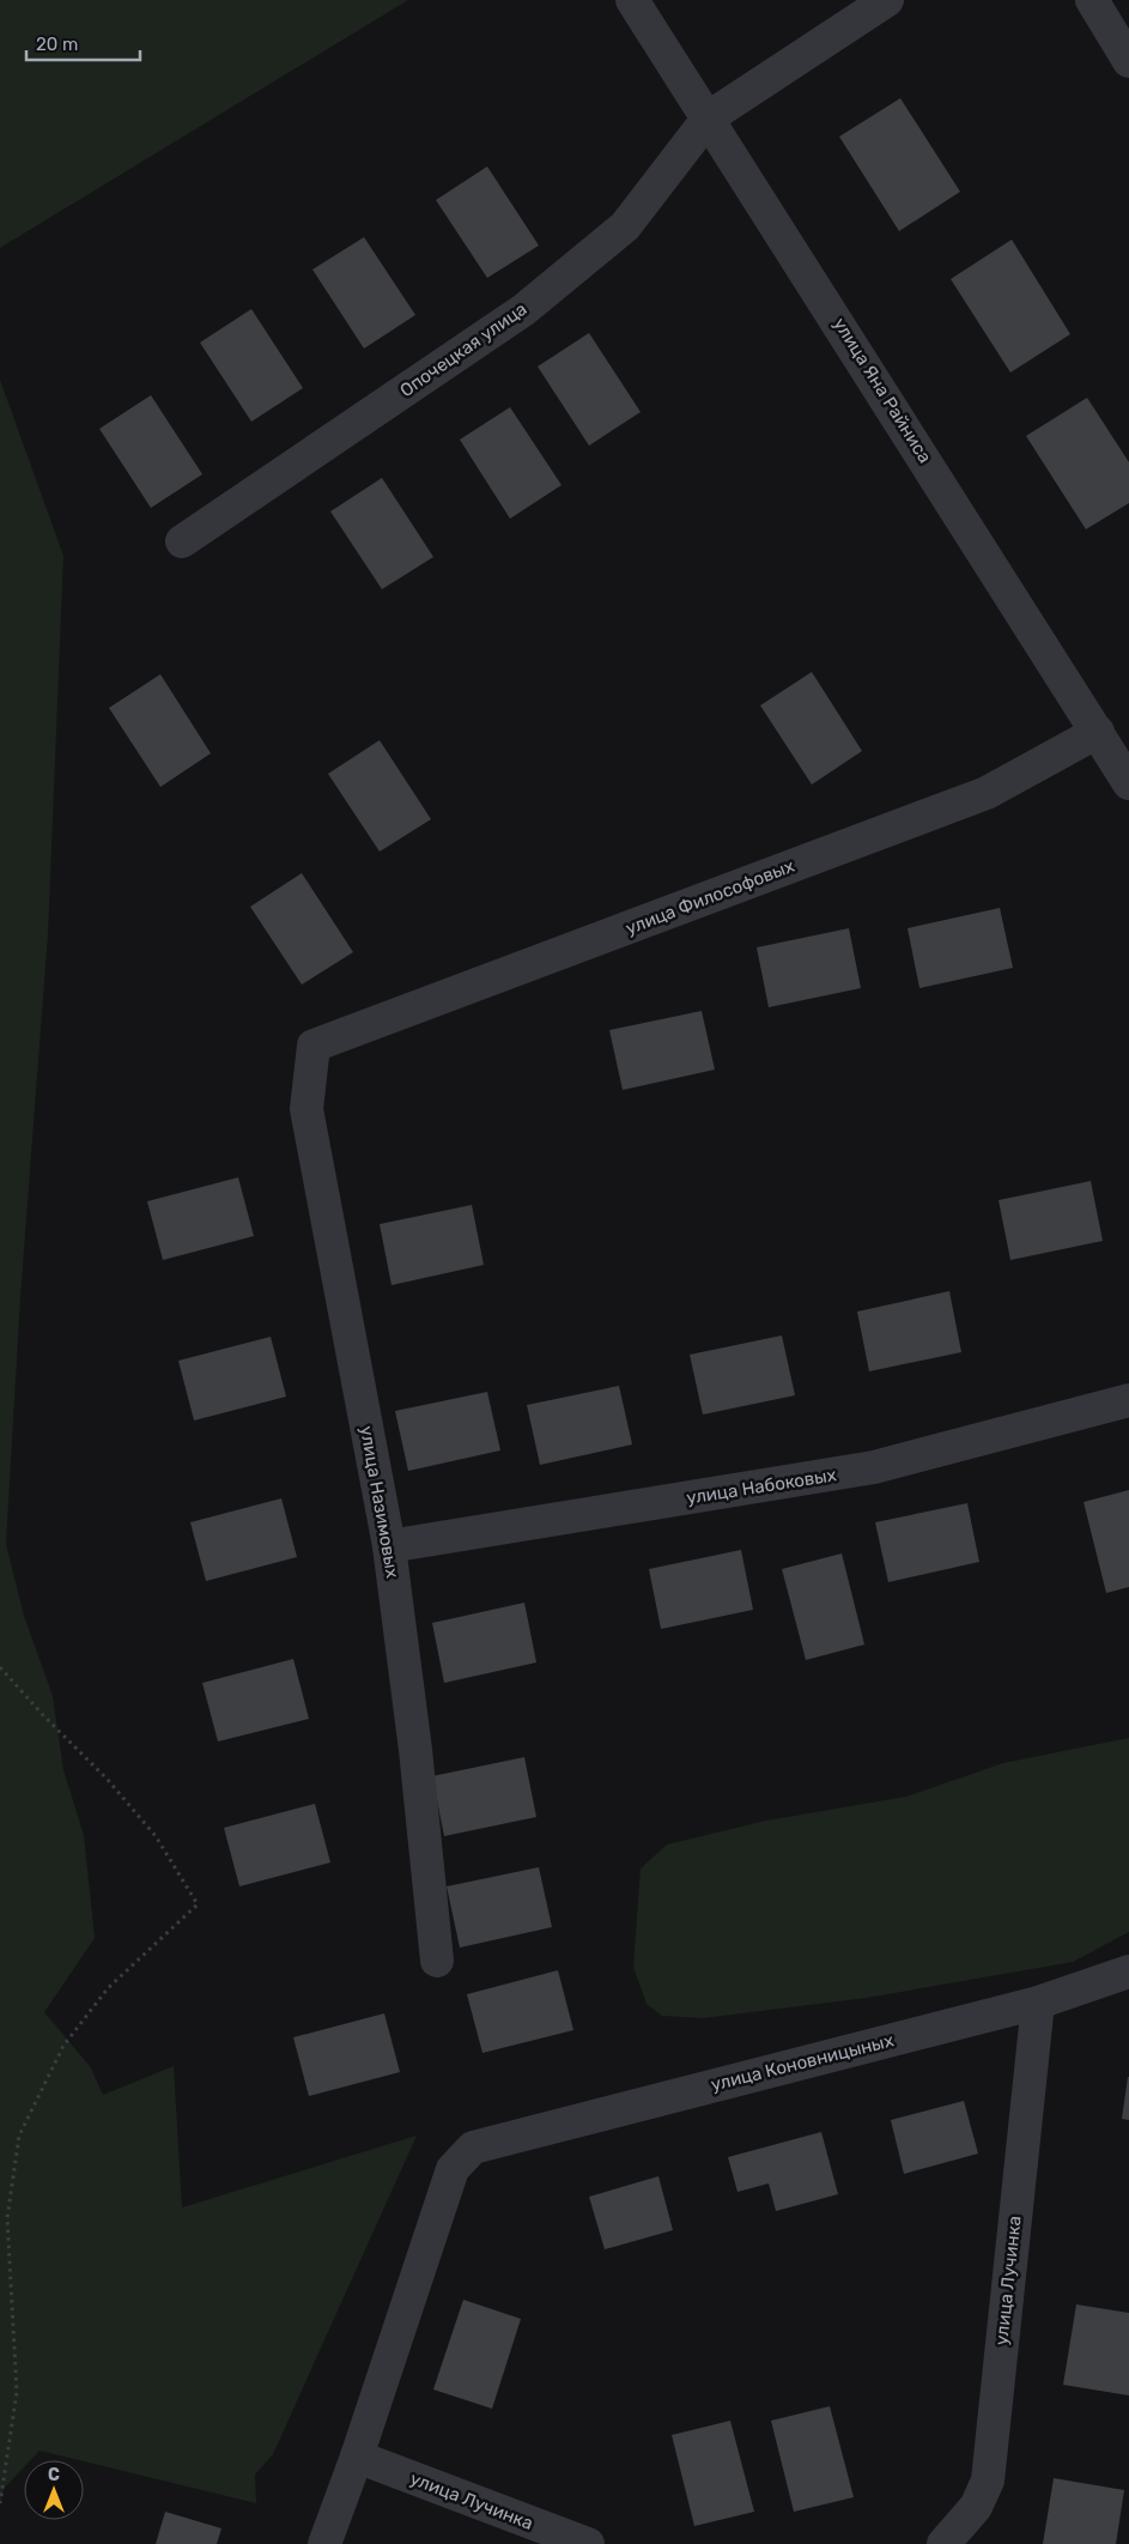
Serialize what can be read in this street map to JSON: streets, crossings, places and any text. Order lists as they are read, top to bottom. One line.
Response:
{"streets":{"street":["Опочецкая улица","улица Яна Райниса","улица Философовых","улица Набоковых","улица Назимовых","улица Коновницыных","улица Лучинка"]},"crossings":[["Опочецкая улица","улица Яна Райниса"],["улица Яна Райниса","улица Философовых"],["улица Философовых","улица Назимовых"],["улица Набоковых","улица Назимовых"],["улица Коновницыных","улица Лучинка"]],"scale_bar":"20 m","north":"top"}
